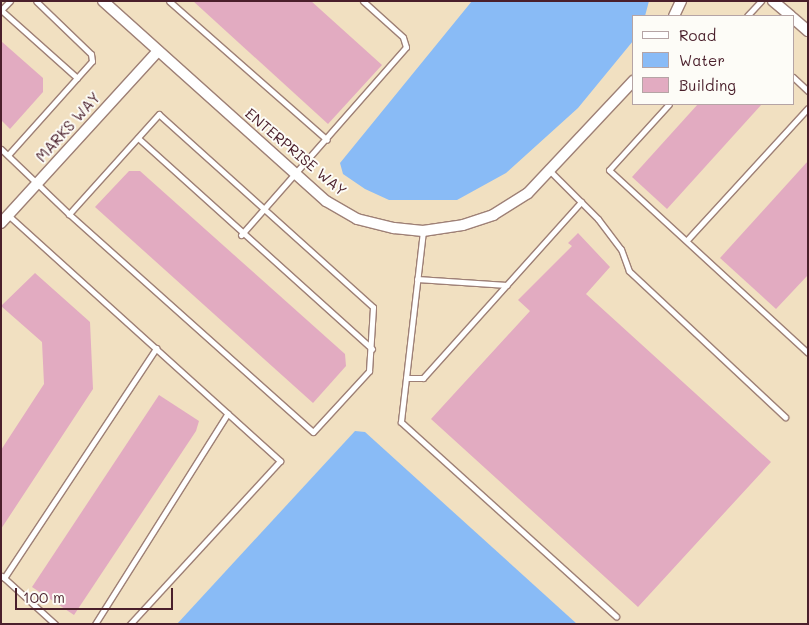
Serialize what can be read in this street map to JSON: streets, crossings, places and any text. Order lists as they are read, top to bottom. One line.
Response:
{"streets":{"street":["MARKS WAY","ENTERPRISE WAY"]},"crossings":[["MARKS WAY","ENTERPRISE WAY"]],"legend":["Road","Water","Building"],"scale_bar":"100 m"}
